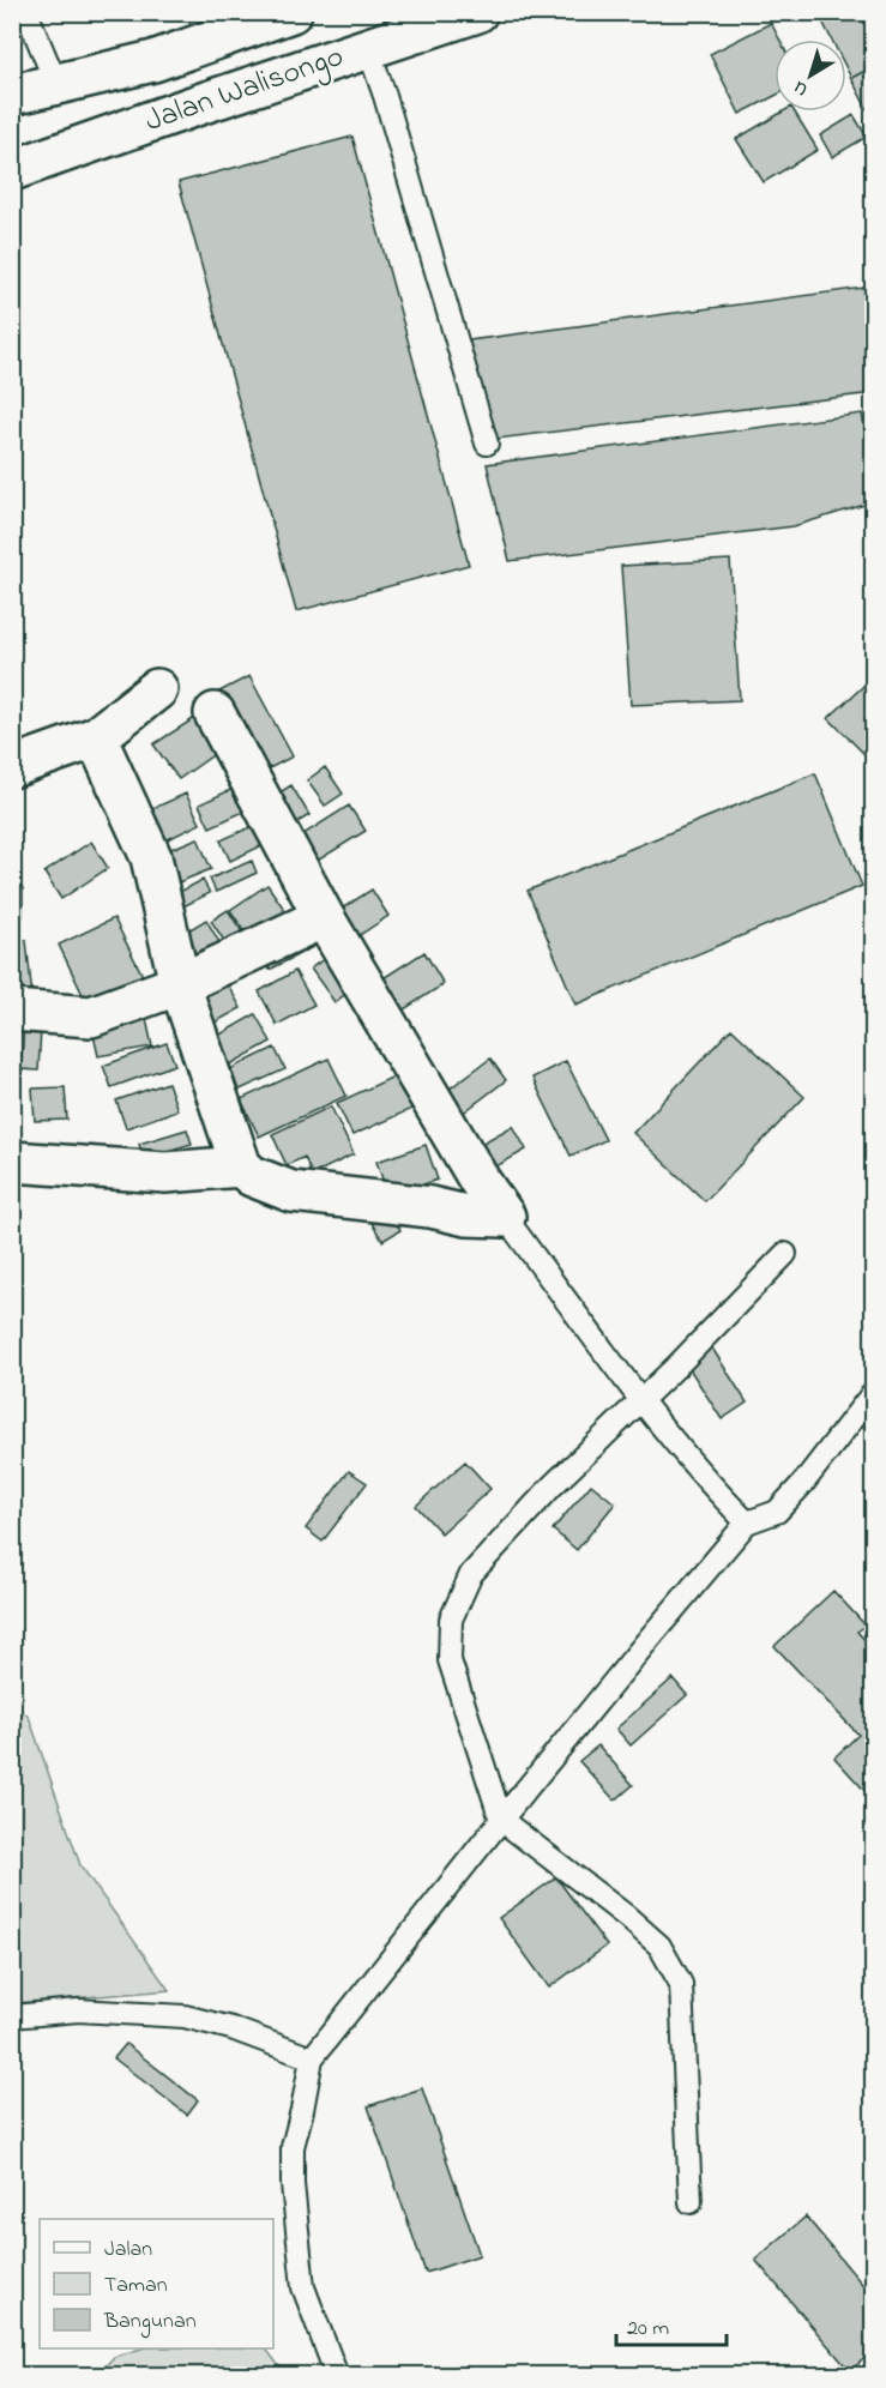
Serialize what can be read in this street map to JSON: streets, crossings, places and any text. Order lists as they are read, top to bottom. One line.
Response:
{"streets":{"main road":["Jalan Walisongo"]},"legend":["Jalan","Taman","Bangunan"],"scale_bar":"20 m","north":"bottom left"}
